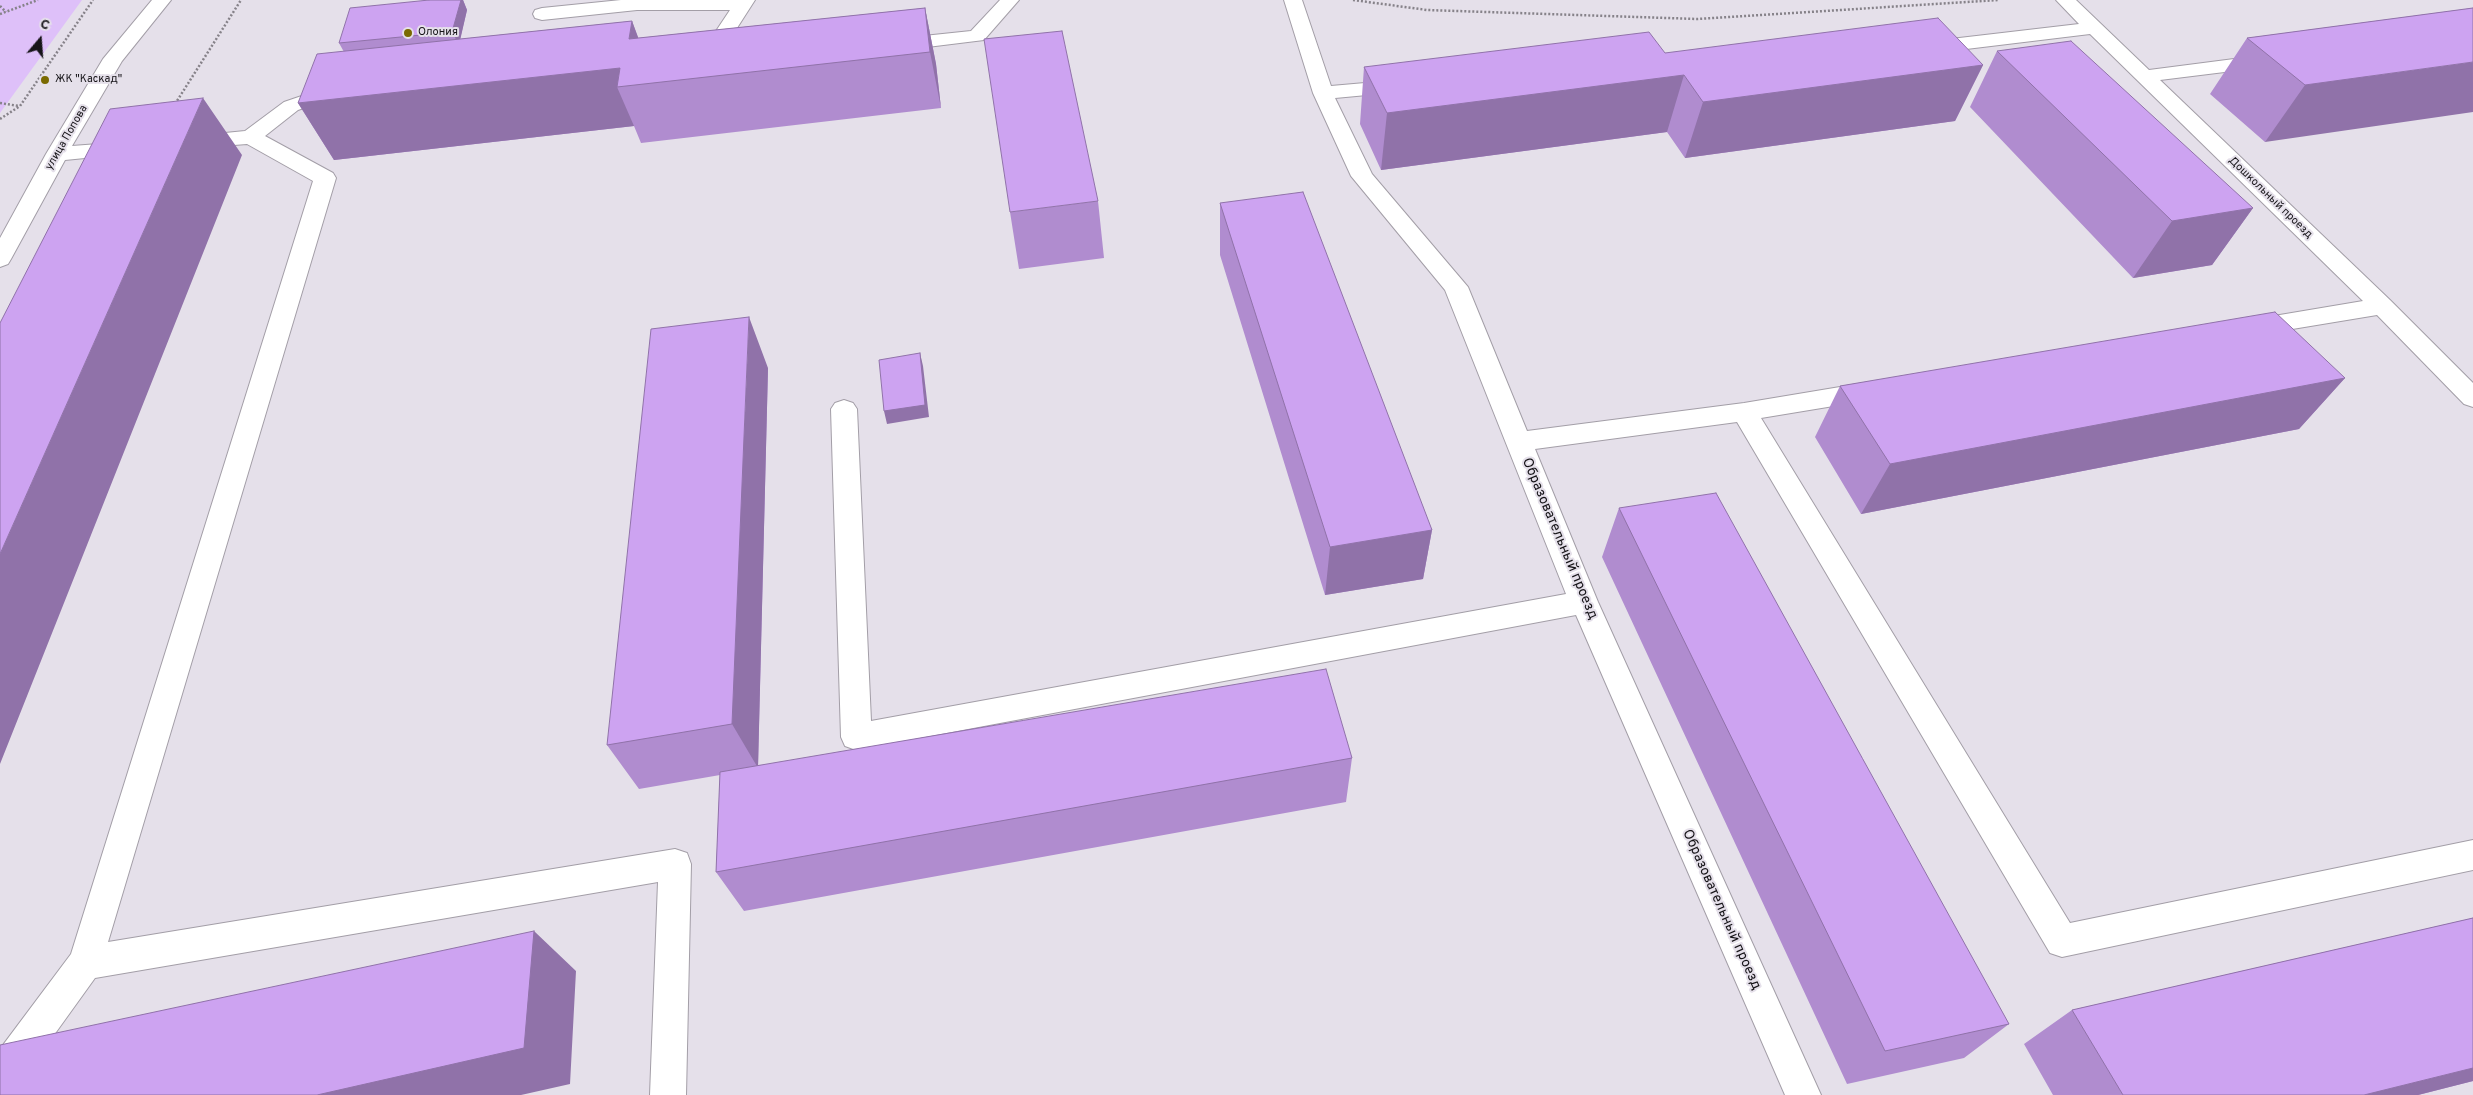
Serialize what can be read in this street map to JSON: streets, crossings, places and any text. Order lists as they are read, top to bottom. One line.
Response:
{"streets":{"street":["улица Попова","Дошкольный проезд","Образовательный проезд"]},"places":["Олония","ЖК \"Каскад\""],"north":"top"}
